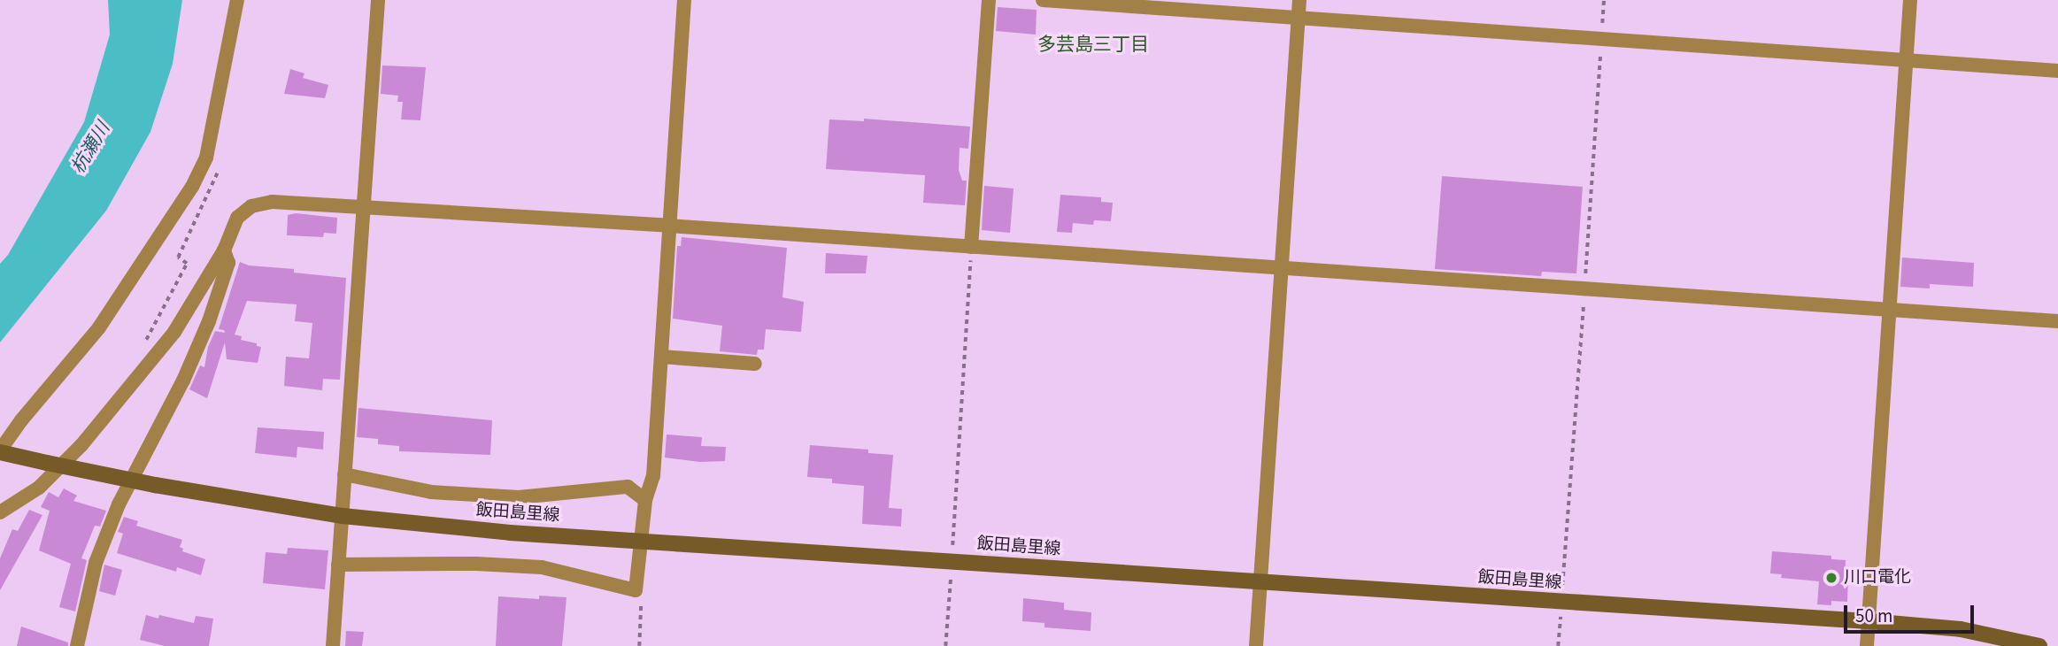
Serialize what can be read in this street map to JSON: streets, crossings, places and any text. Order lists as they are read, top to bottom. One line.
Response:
{"streets":{"main road":["飯田島里線"]},"districts":["多芸島三丁目"],"water":["杭瀬川"],"places":["川口電化"],"scale_bar":"50 m"}
